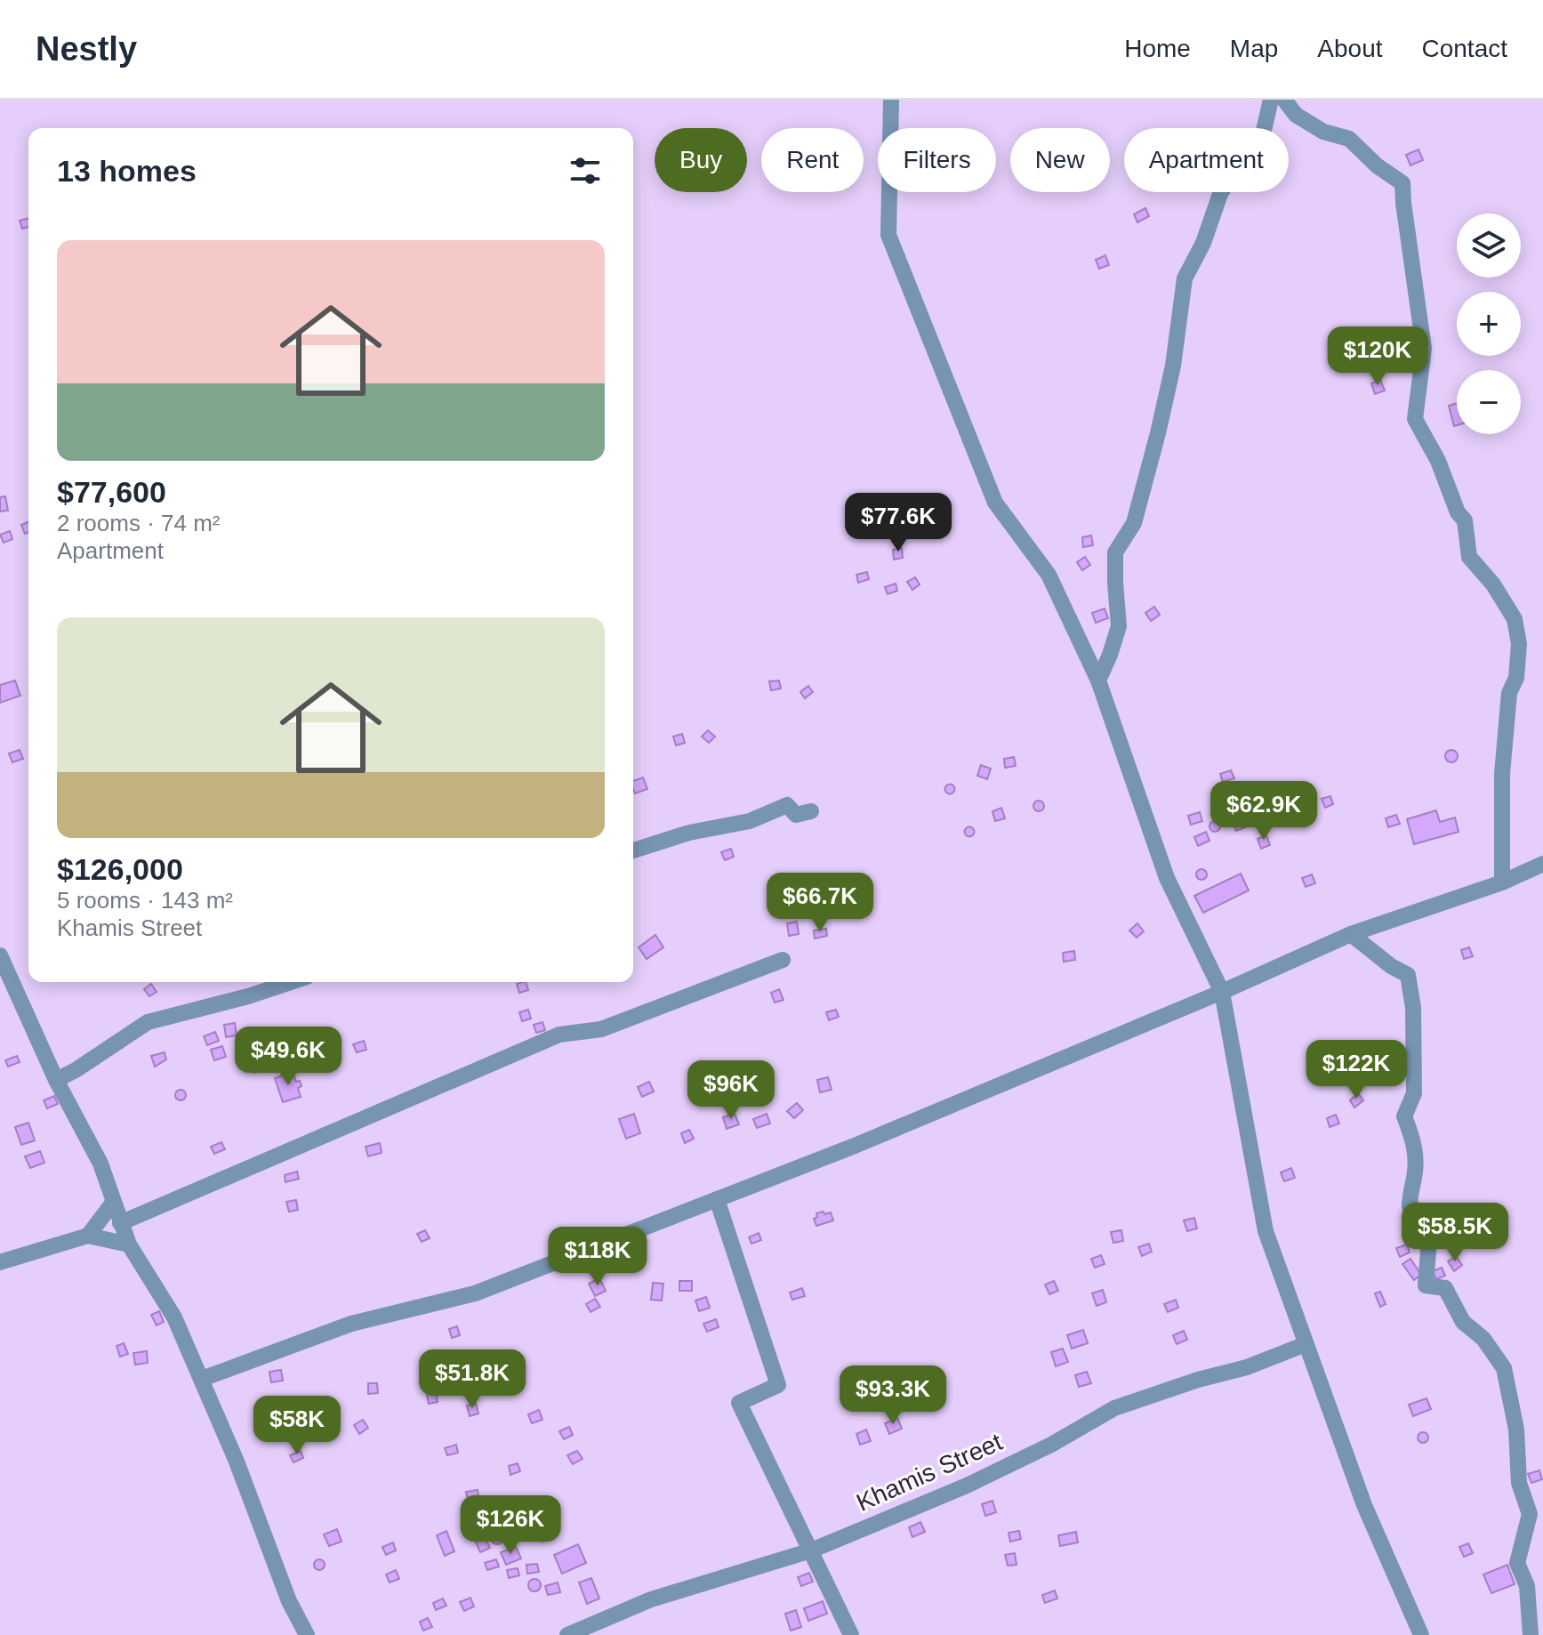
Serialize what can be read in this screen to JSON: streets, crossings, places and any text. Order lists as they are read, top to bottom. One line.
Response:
{"streets":{"street":["Khamis Street"]},"page":{"header":"Nestly","nav":["Home","Map","About","Contact"],"chip":["Buy","Rent","Filters","New","Apartment"],"heading":"13 homes","map_buttons":["+","−"],"list":[{"name":"$77,600","note":"2 rooms · 74 m² · Apartment"},{"name":"$126,000","note":"5 rooms · 143 m² · Khamis Street"}],"price":["$120K","$77.6K","$62.9K","$66.7K","$49.6K","$122K","$96K","$58.5K","$118K","$51.8K","$93.3K","$58K","$126K"]}}
